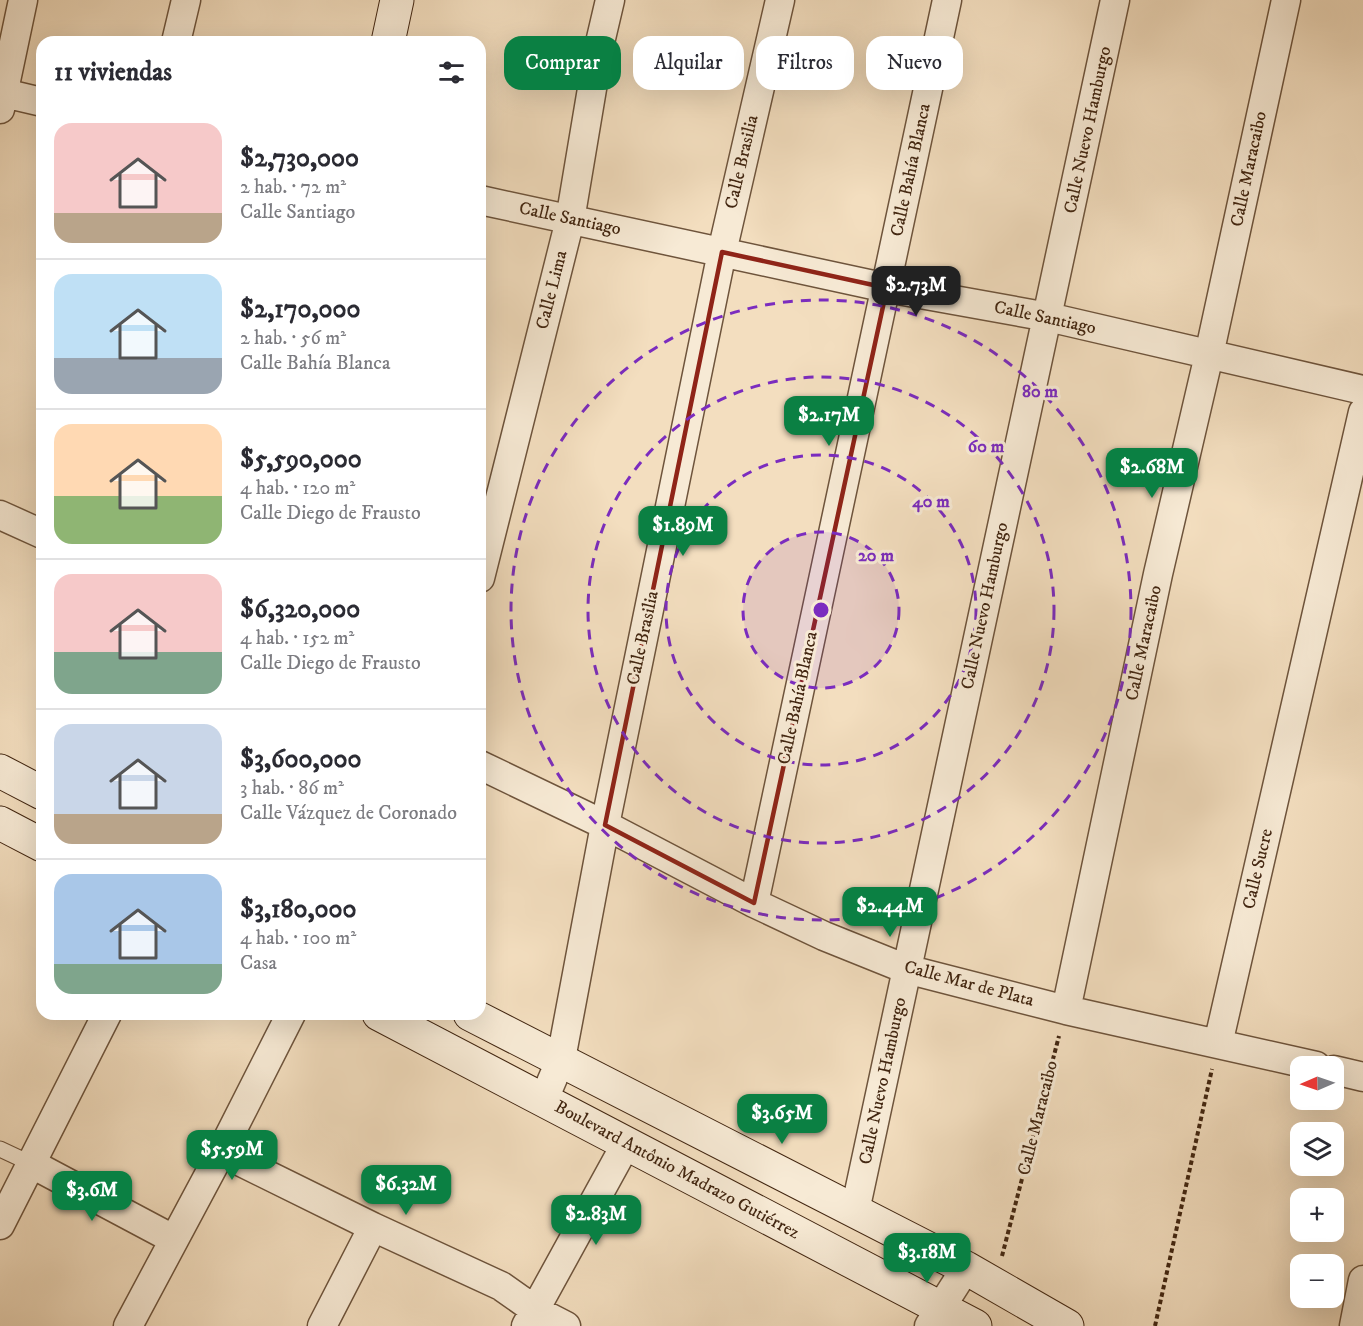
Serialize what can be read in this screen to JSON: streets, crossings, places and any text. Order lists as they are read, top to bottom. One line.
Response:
{"streets":{"street":["Calle Nuevo Hamburgo","Calle Brasilia","Calle Maracaibo","Calle Bahía Blanca","Calle Santiago","Calle Lima","Calle Sucre","Calle Mar de Plata","Boulevard Antônio Madrazo Gutiérrez"]},"crossings":[["Calle Nuevo Hamburgo","Calle Santiago"],["Calle Nuevo Hamburgo","Calle Mar de Plata"],["Calle Brasilia","Calle Santiago"],["Calle Brasilia","Calle Mar de Plata"],["Calle Brasilia","Boulevard Antônio Madrazo Gutiérrez"],["Calle Maracaibo","Calle Santiago"],["Calle Maracaibo","Calle Mar de Plata"],["Calle Bahía Blanca","Calle Santiago"],["Calle Bahía Blanca","Calle Mar de Plata"],["Calle Santiago","Calle Lima"],["Calle Sucre","Calle Mar de Plata"]],"north":"left","page":{"chip":["Comprar","Alquilar","Filtros","Nuevo"],"heading":"11 viviendas","list":[{"name":"$2,730,000","note":"2 hab. · 72 m² · Calle Santiago"},{"name":"$2,170,000","note":"2 hab. · 56 m² · Calle Bahía Blanca"},{"name":"$5,590,000","note":"4 hab. · 120 m² · Calle Diego de Frausto"},{"name":"$6,320,000","note":"4 hab. · 152 m² · Calle Diego de Frausto"},{"name":"$3,600,000","note":"3 hab. · 86 m² · Calle Vázquez de Coronado"},{"name":"$3,180,000","note":"4 hab. · 100 m² · Casa"}],"price":["$2.73M","$2.17M","$2.68M","$1.89M","$2.44M","$3.65M","$5.59M","$6.32M","$3.6M","$2.83M","$3.18M"],"map_buttons":["+","−"]},"rings":["80 m","60 m","40 m","20 m"]}
